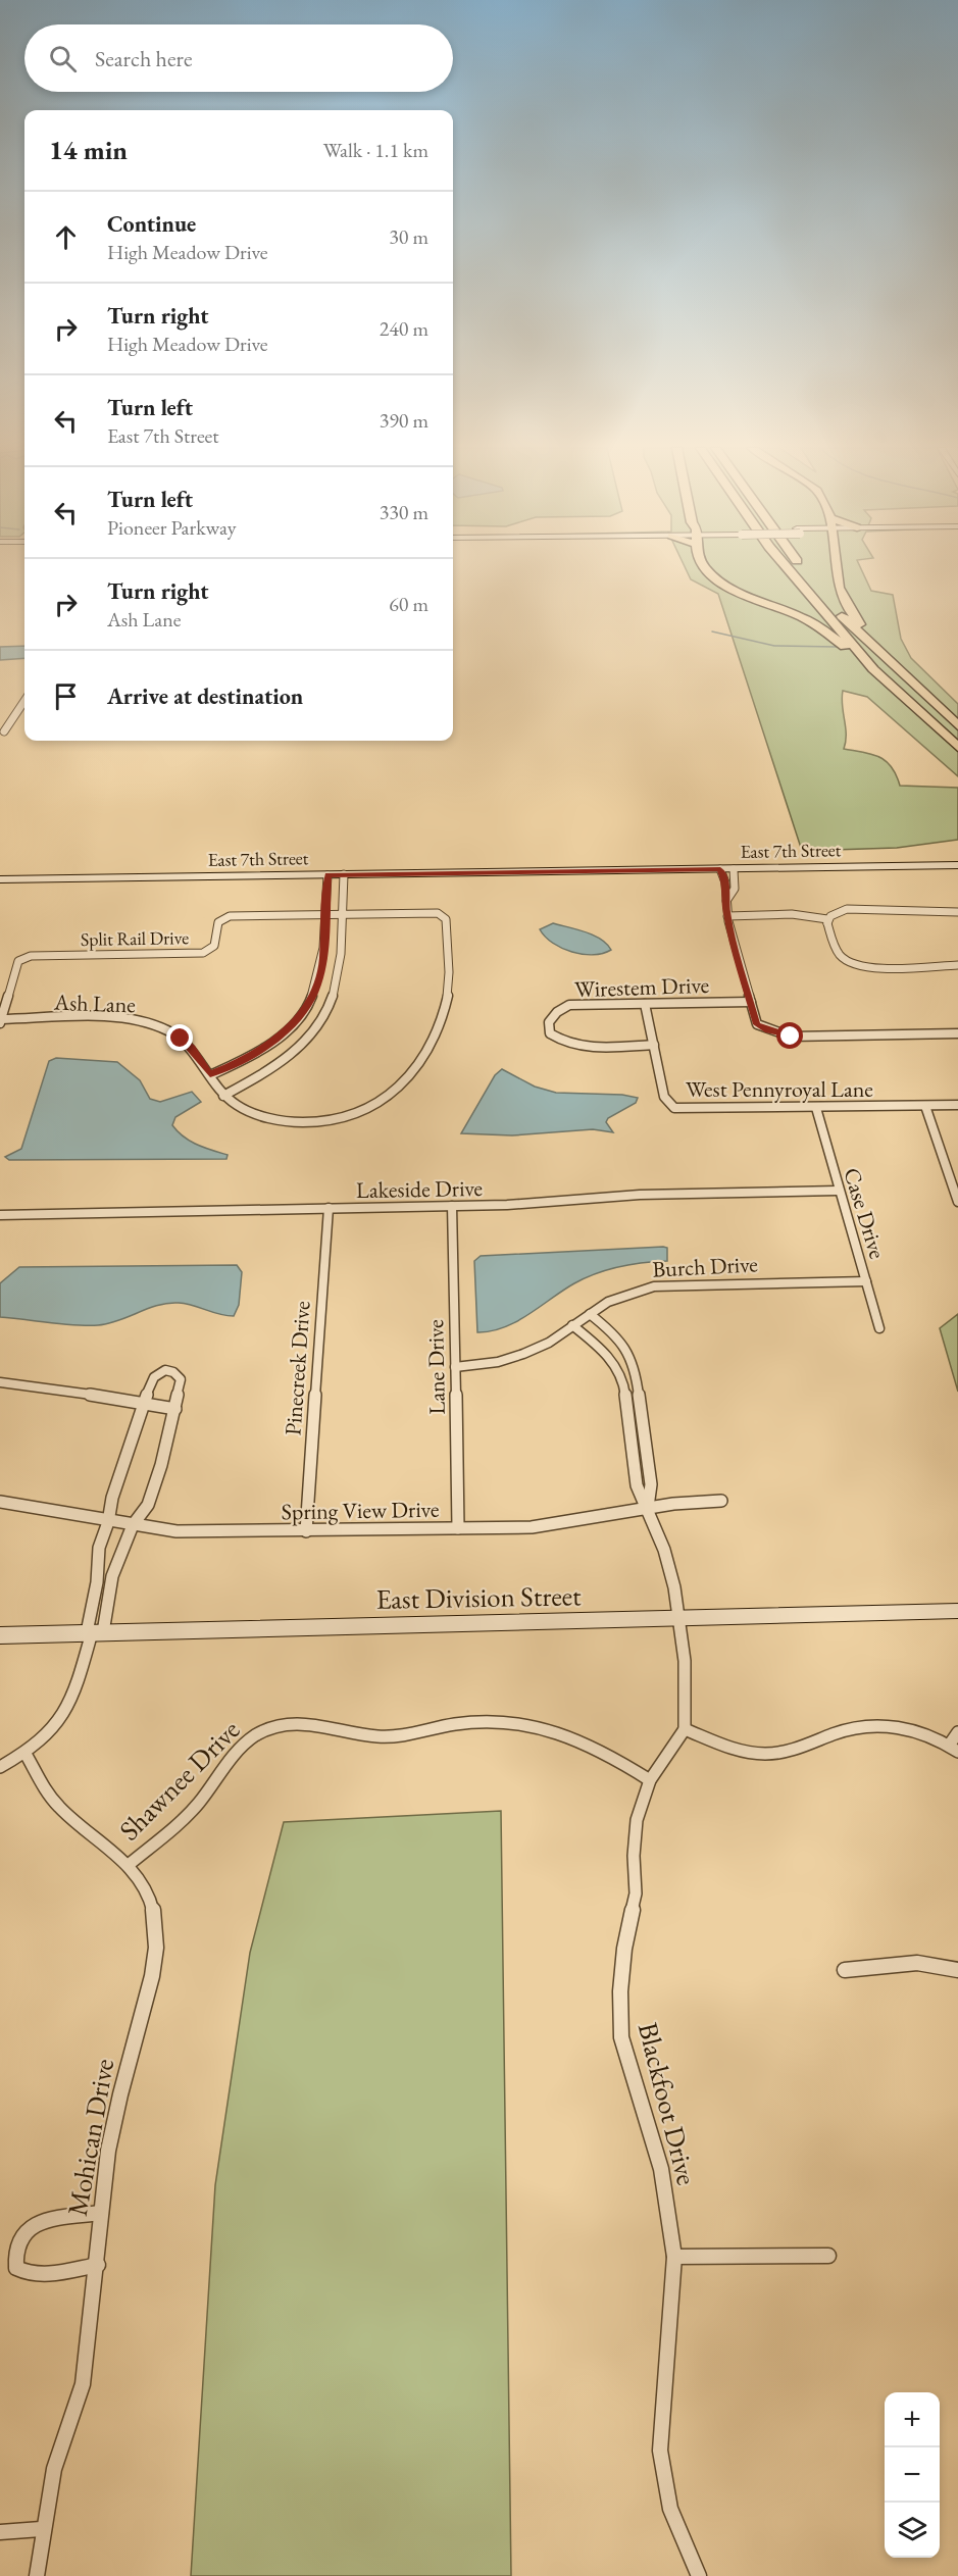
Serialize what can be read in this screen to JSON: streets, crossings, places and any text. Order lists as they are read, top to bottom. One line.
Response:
{"streets":{"street":["East 7th Street","Split Rail Drive","Wirestem Drive","Ash Lane","West Pennyroyal Lane","Lakeside Drive","Case Drive","Burch Drive","Lane Drive","Pinecreek Drive","Spring View Drive","East Division Street","Shawnee Drive","Blackfoot Drive","Mohican Drive"]},"crossings":[["Split Rail Drive","Ash Lane"],["Wirestem Drive","West Pennyroyal Lane"],["West Pennyroyal Lane","Case Drive"],["Lakeside Drive","Case Drive"],["Lakeside Drive","Lane Drive"],["Lakeside Drive","Pinecreek Drive"],["Case Drive","Burch Drive"],["Burch Drive","Lane Drive"],["Lane Drive","Spring View Drive"],["Pinecreek Drive","Spring View Drive"],["Shawnee Drive","Blackfoot Drive"],["Shawnee Drive","Mohican Drive"]],"page":{"search":"Search here","heading":["14 min","Walk · 1.1 km"],"list":[["Continue","High Meadow Drive","30 m"],["Turn right","High Meadow Drive","240 m"],["Turn left","East 7th Street","390 m"],["Turn left","Pioneer Parkway","330 m"],["Turn right","Ash Lane","60 m"],"Arrive at destination"],"map_buttons":["+","−"]}}
